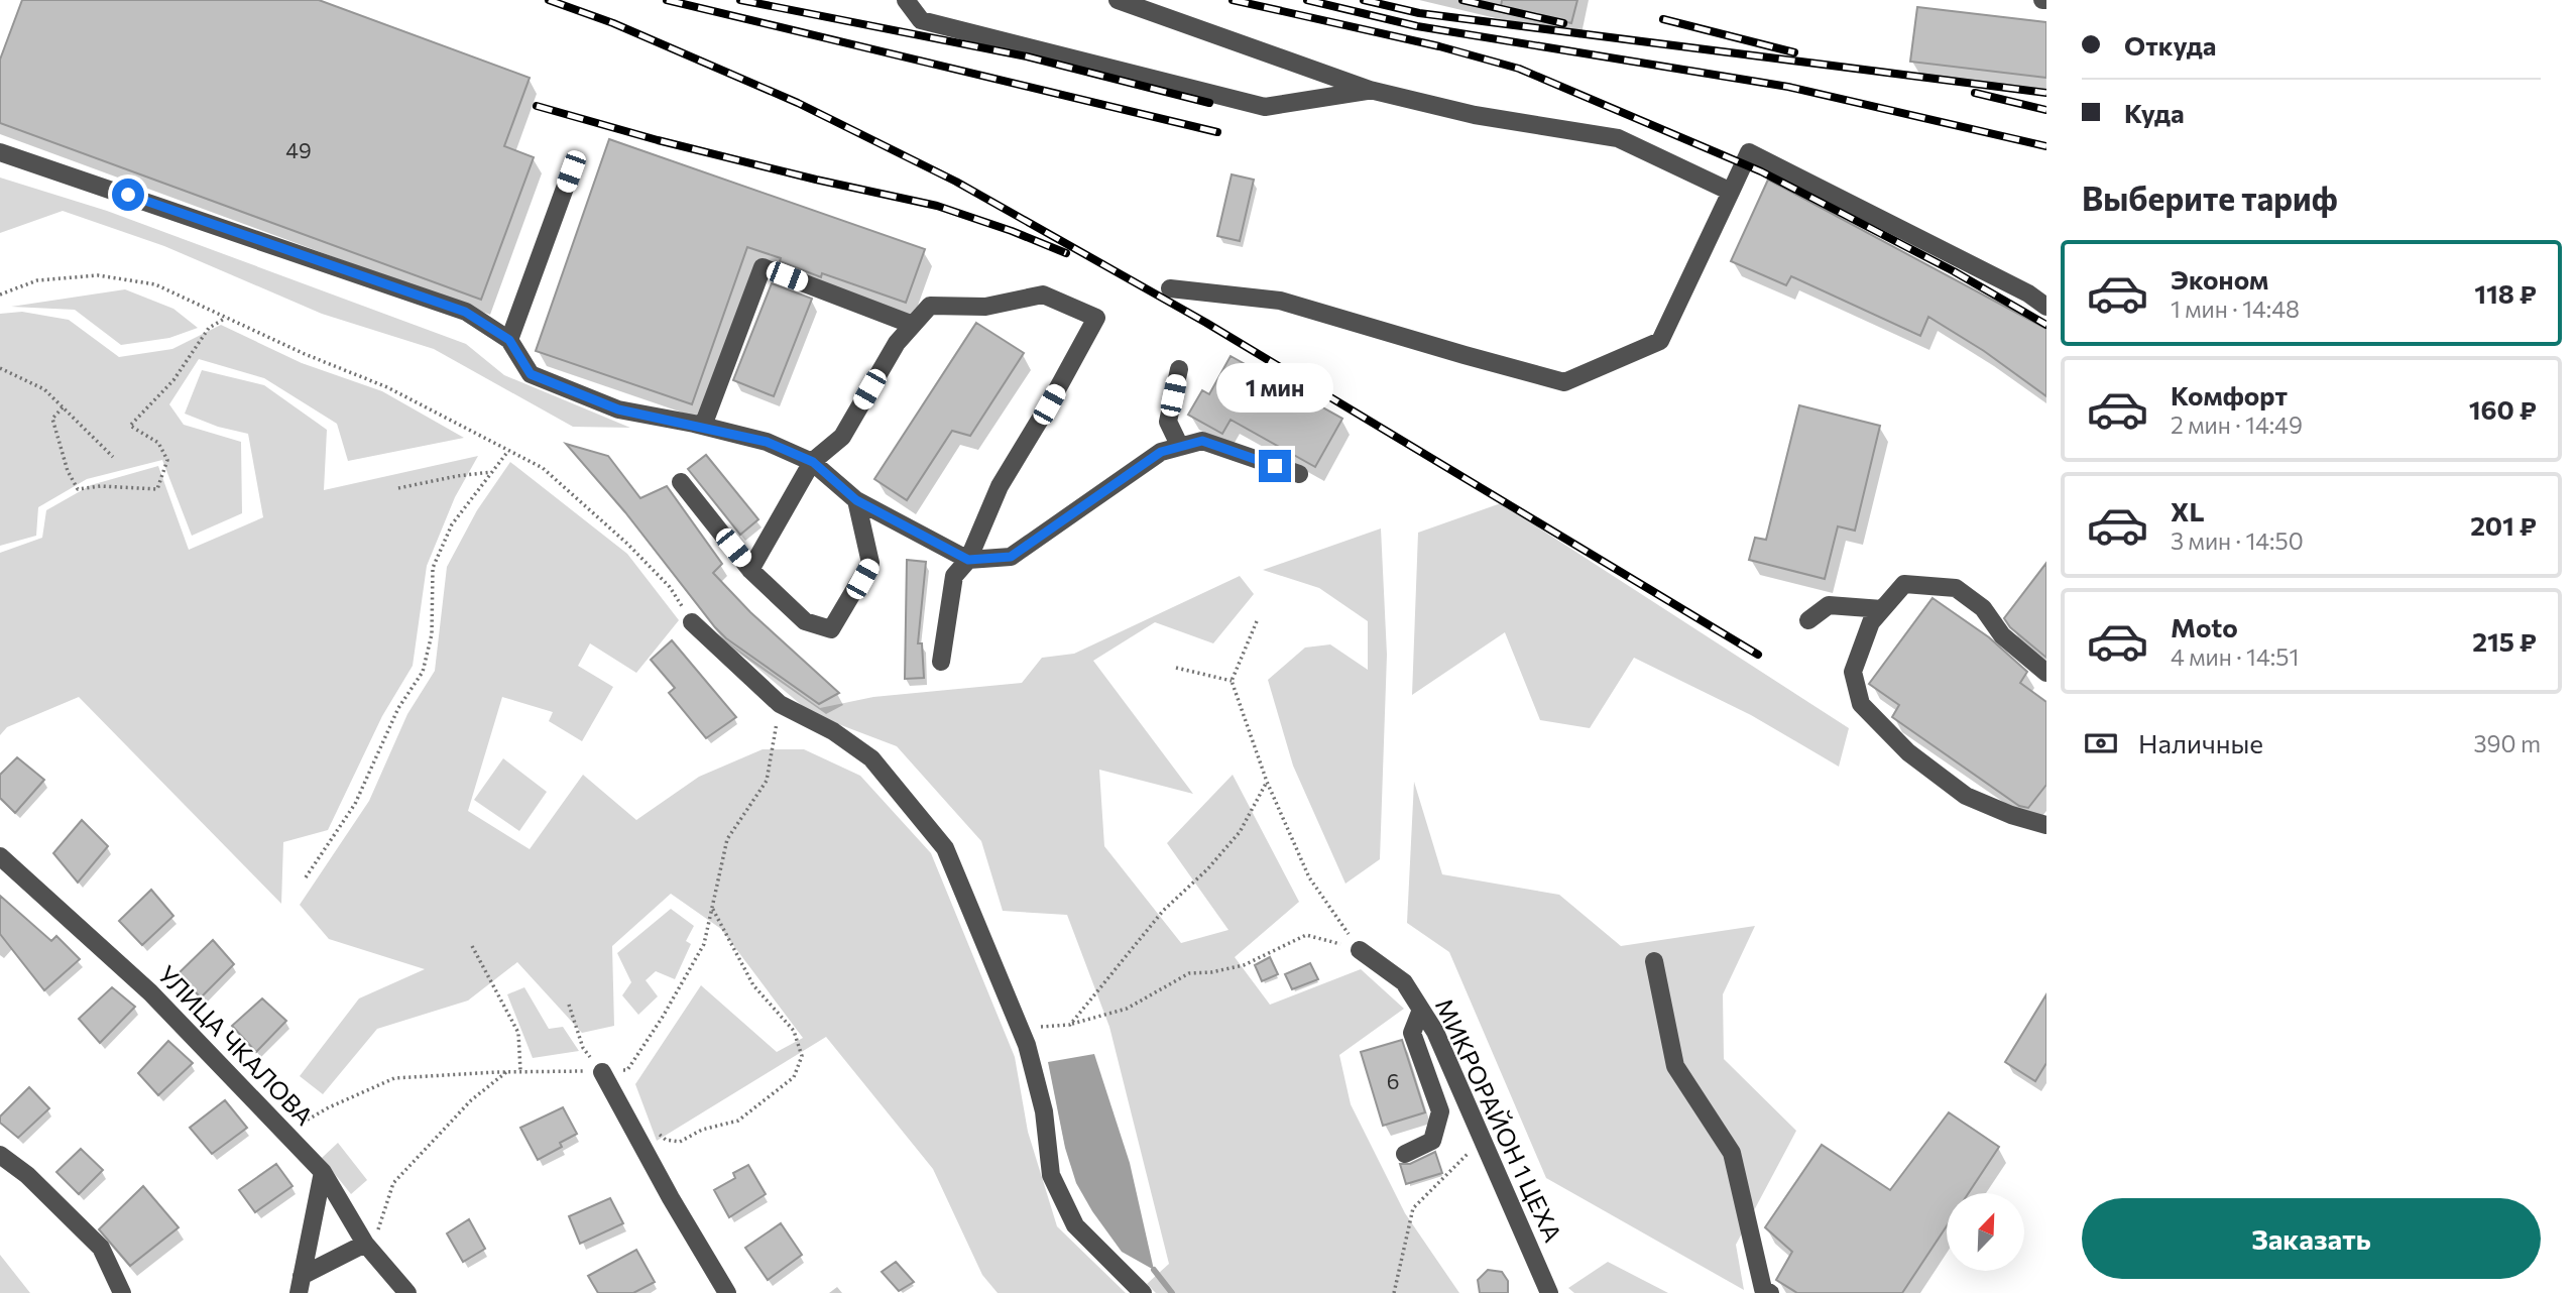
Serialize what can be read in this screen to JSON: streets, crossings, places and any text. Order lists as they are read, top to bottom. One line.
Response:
{"streets":{"street":["УЛИЦА ЧКАЛОВА","МИКРОРАЙОН 1 ЦЕХА"]},"house_numbers":["49","6"],"north":"top right","page":{"banner":["Откуда","Куда"],"heading":"Выберите тариф","list":[{"name":"Эконом","note":"1 мин · 14:48","value":"118 ₽"},{"name":"Комфорт","note":"2 мин · 14:49","value":"160 ₽"},{"name":"XL","note":"3 мин · 14:50","value":"201 ₽"},{"name":"Moto","note":"4 мин · 14:51","value":"215 ₽"}],"bubble":"1 мин","pay":["Наличные","390 m"],"buttons":"Заказать"}}
